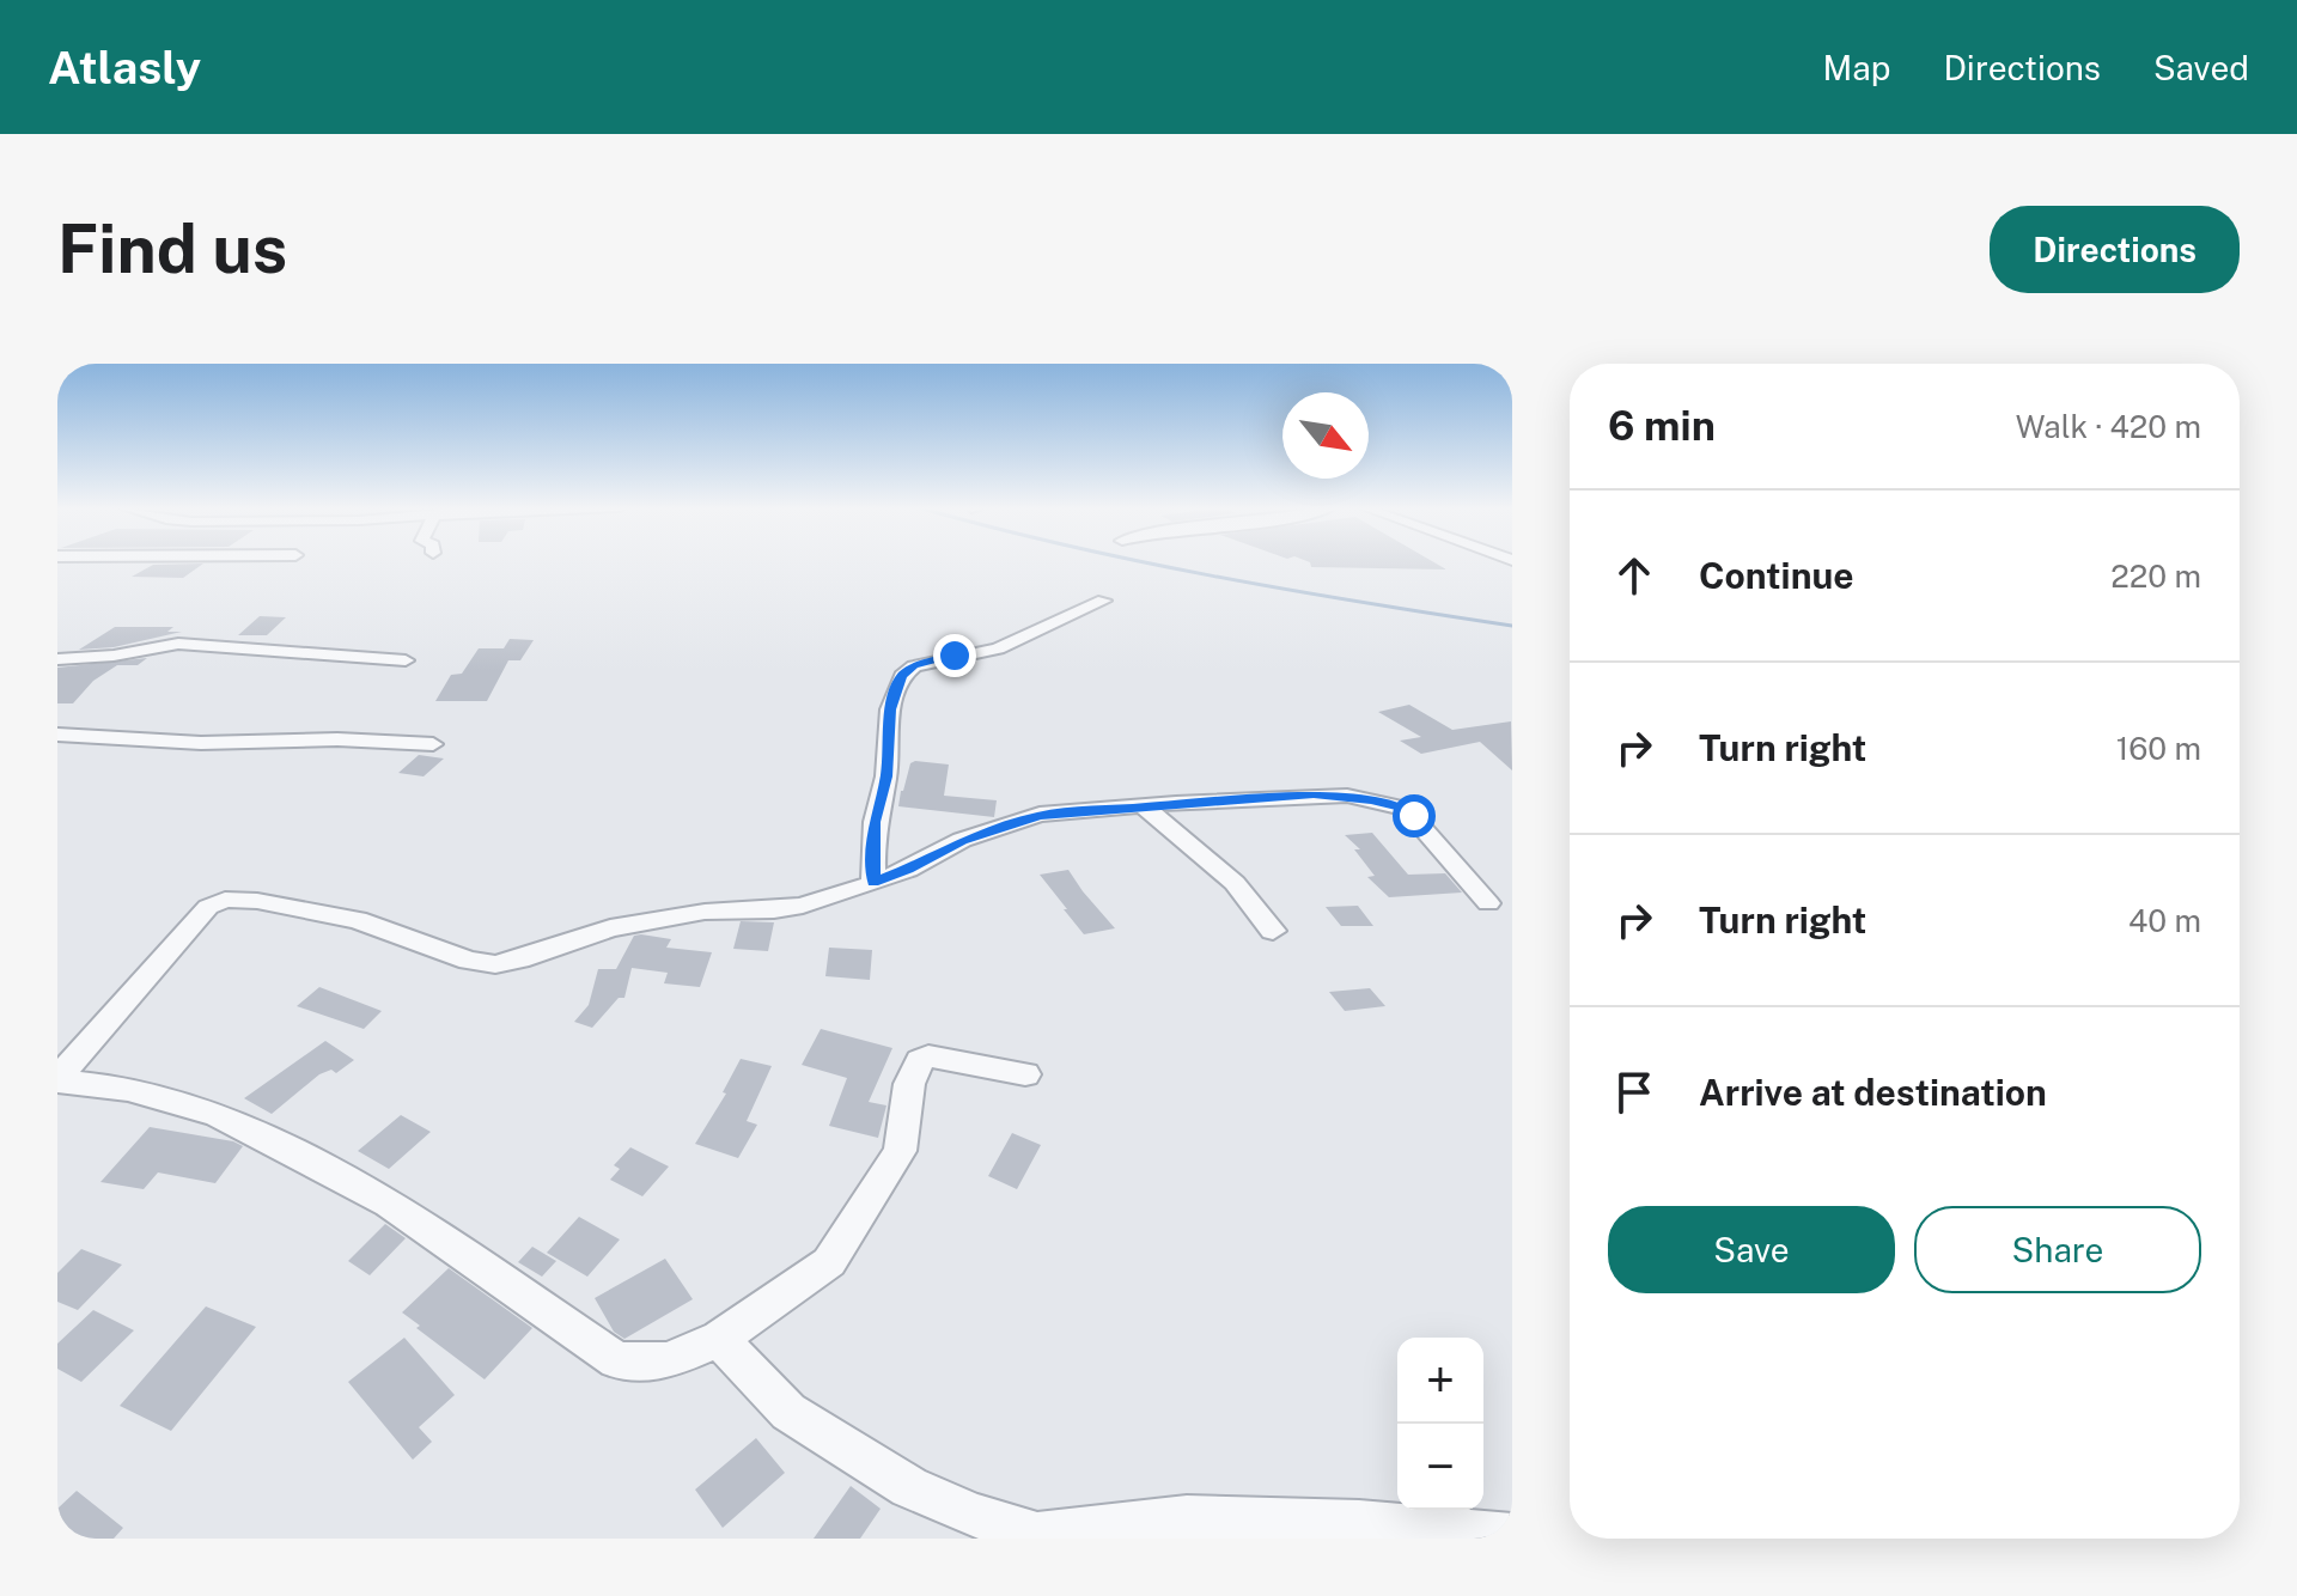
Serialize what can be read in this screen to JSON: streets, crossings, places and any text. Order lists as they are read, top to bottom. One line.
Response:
{"north":"bottom right","page":{"header":"Atlasly","nav":["Map","Directions","Saved"],"buttons":["Directions",["Save","Share"]],"title":"Find us","heading":["6 min","Walk · 420 m"],"list":[["Continue","220 m"],["Turn right","160 m"],["Turn right","40 m"],"Arrive at destination"],"map_buttons":["+","−"]}}
